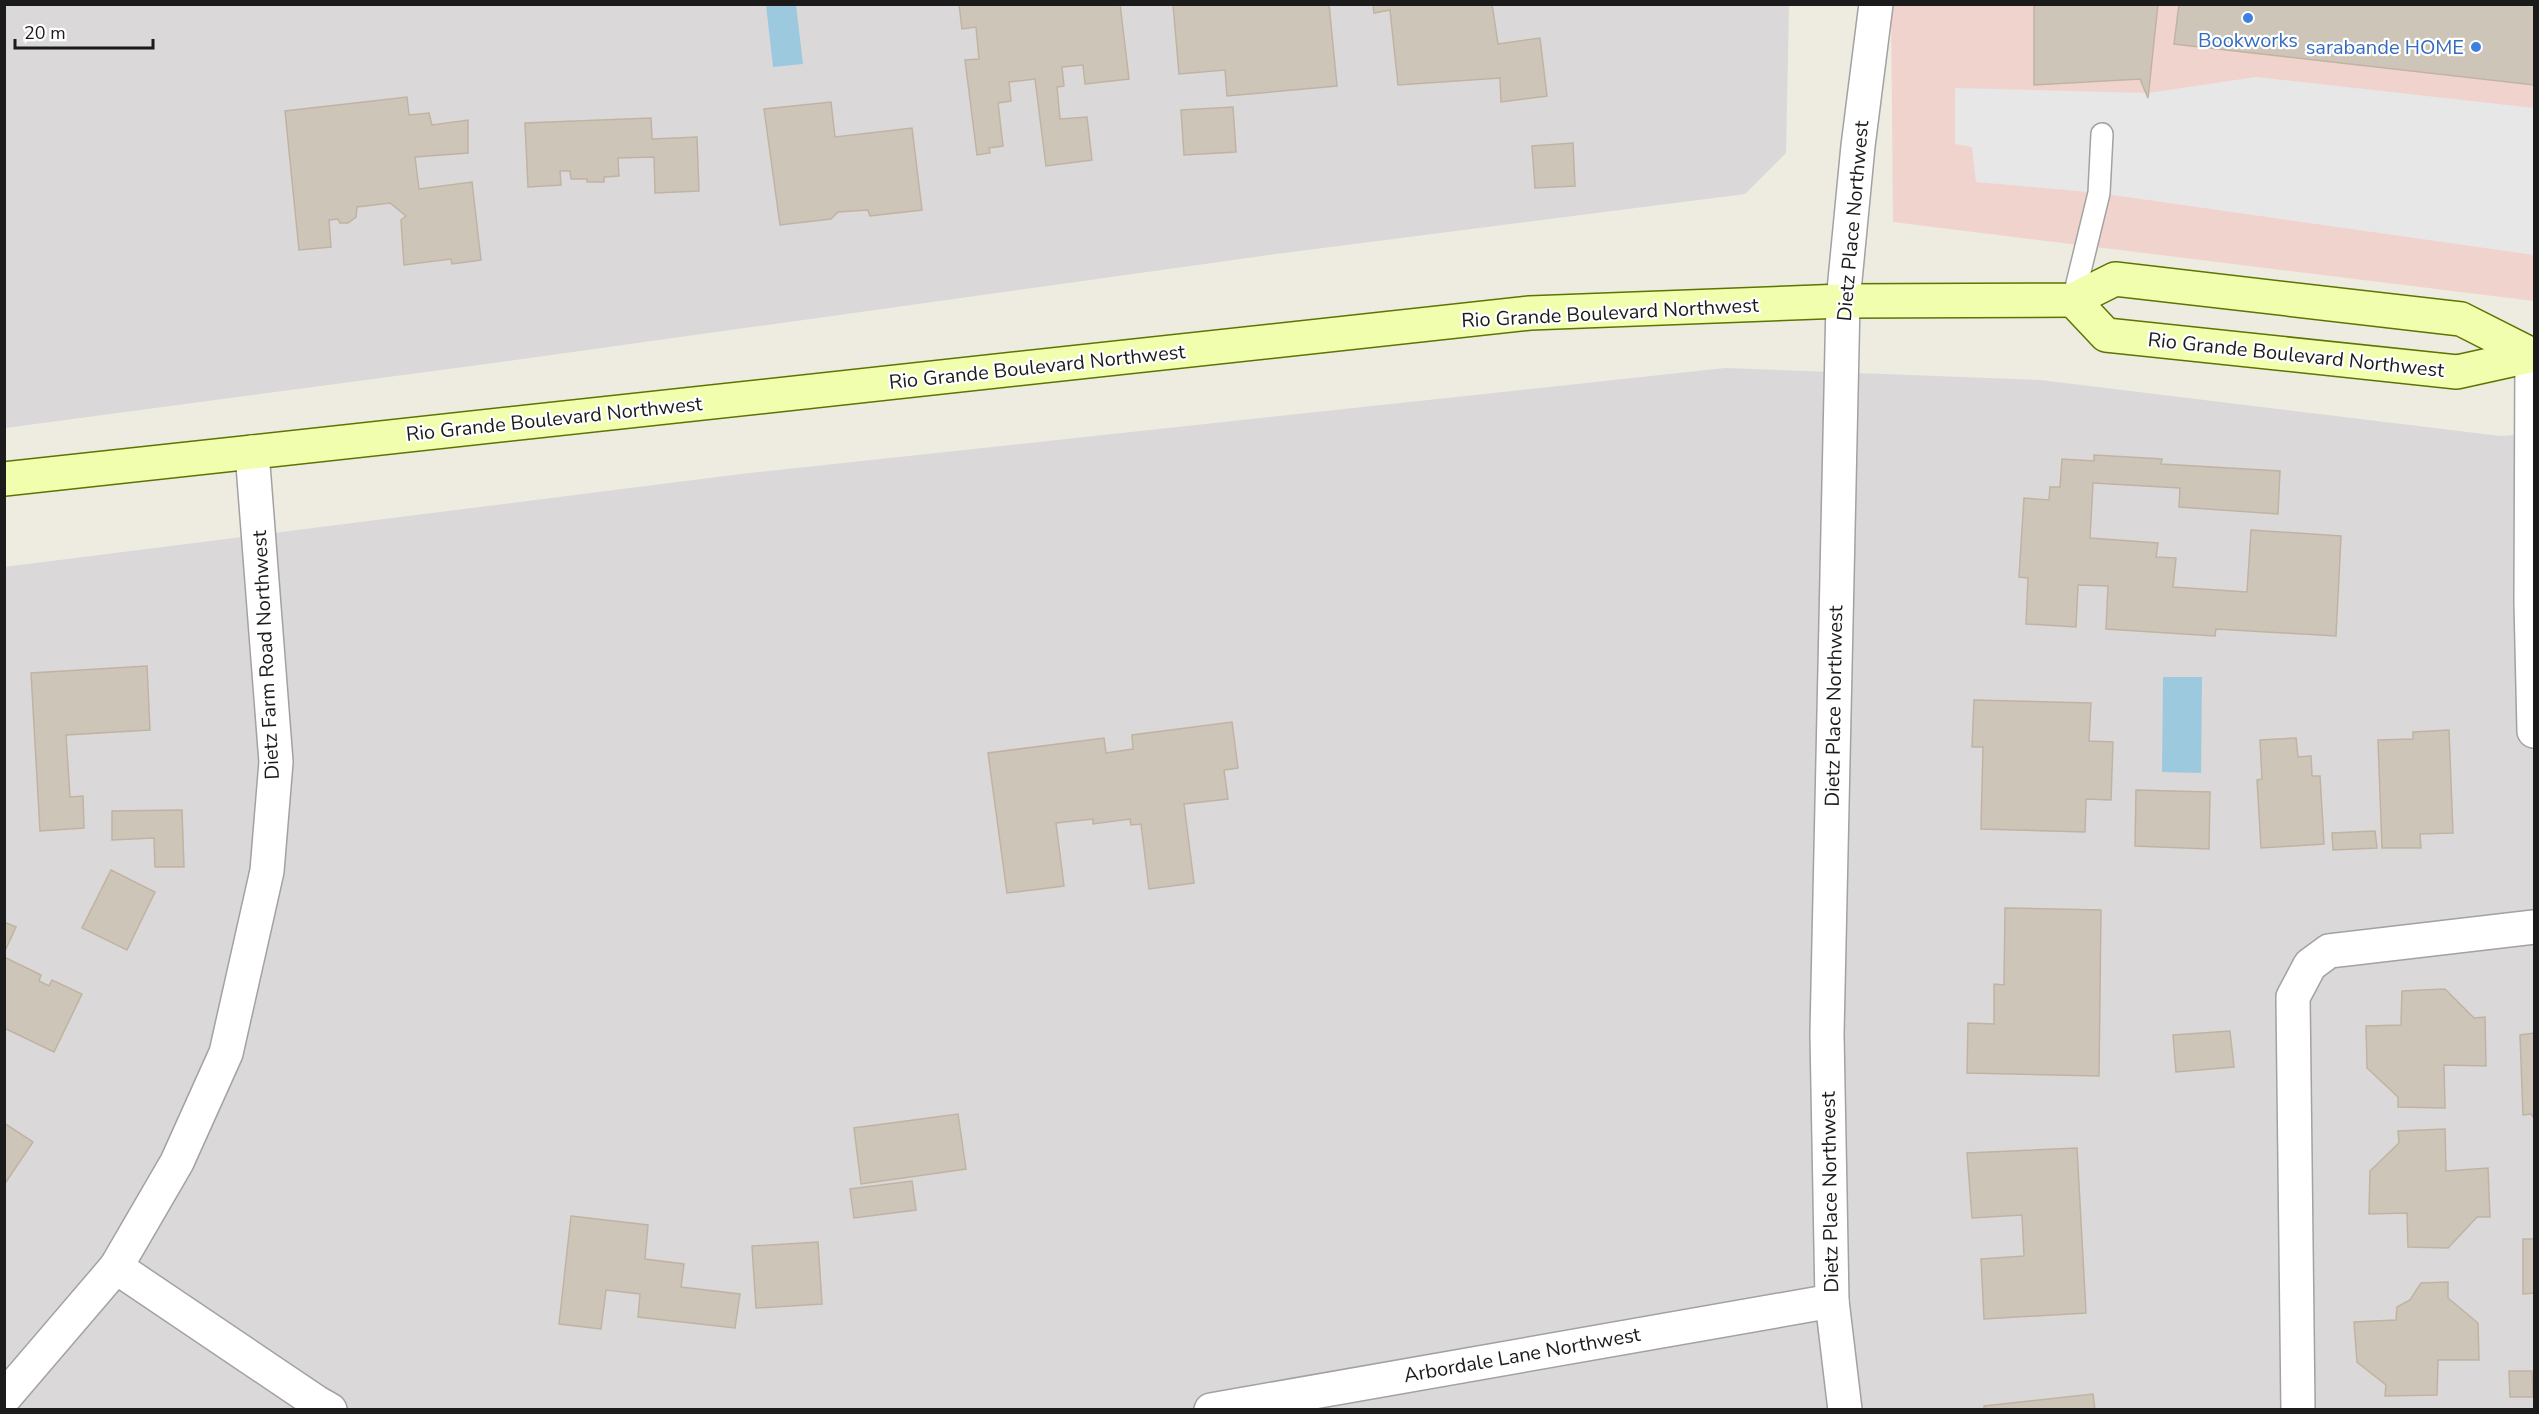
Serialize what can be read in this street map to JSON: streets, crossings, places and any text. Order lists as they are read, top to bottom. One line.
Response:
{"streets":{"street":["Dietz Place Northwest","Rio Grande Boulevard Northwest","Dietz Farm Road Northwest","Arbordale Lane Northwest"]},"crossings":[["Dietz Place Northwest","Rio Grande Boulevard Northwest"],["Dietz Place Northwest","Arbordale Lane Northwest"],["Rio Grande Boulevard Northwest","Dietz Farm Road Northwest"]],"places":["Bookworks","sarabande HOME"],"scale_bar":"20 m"}
